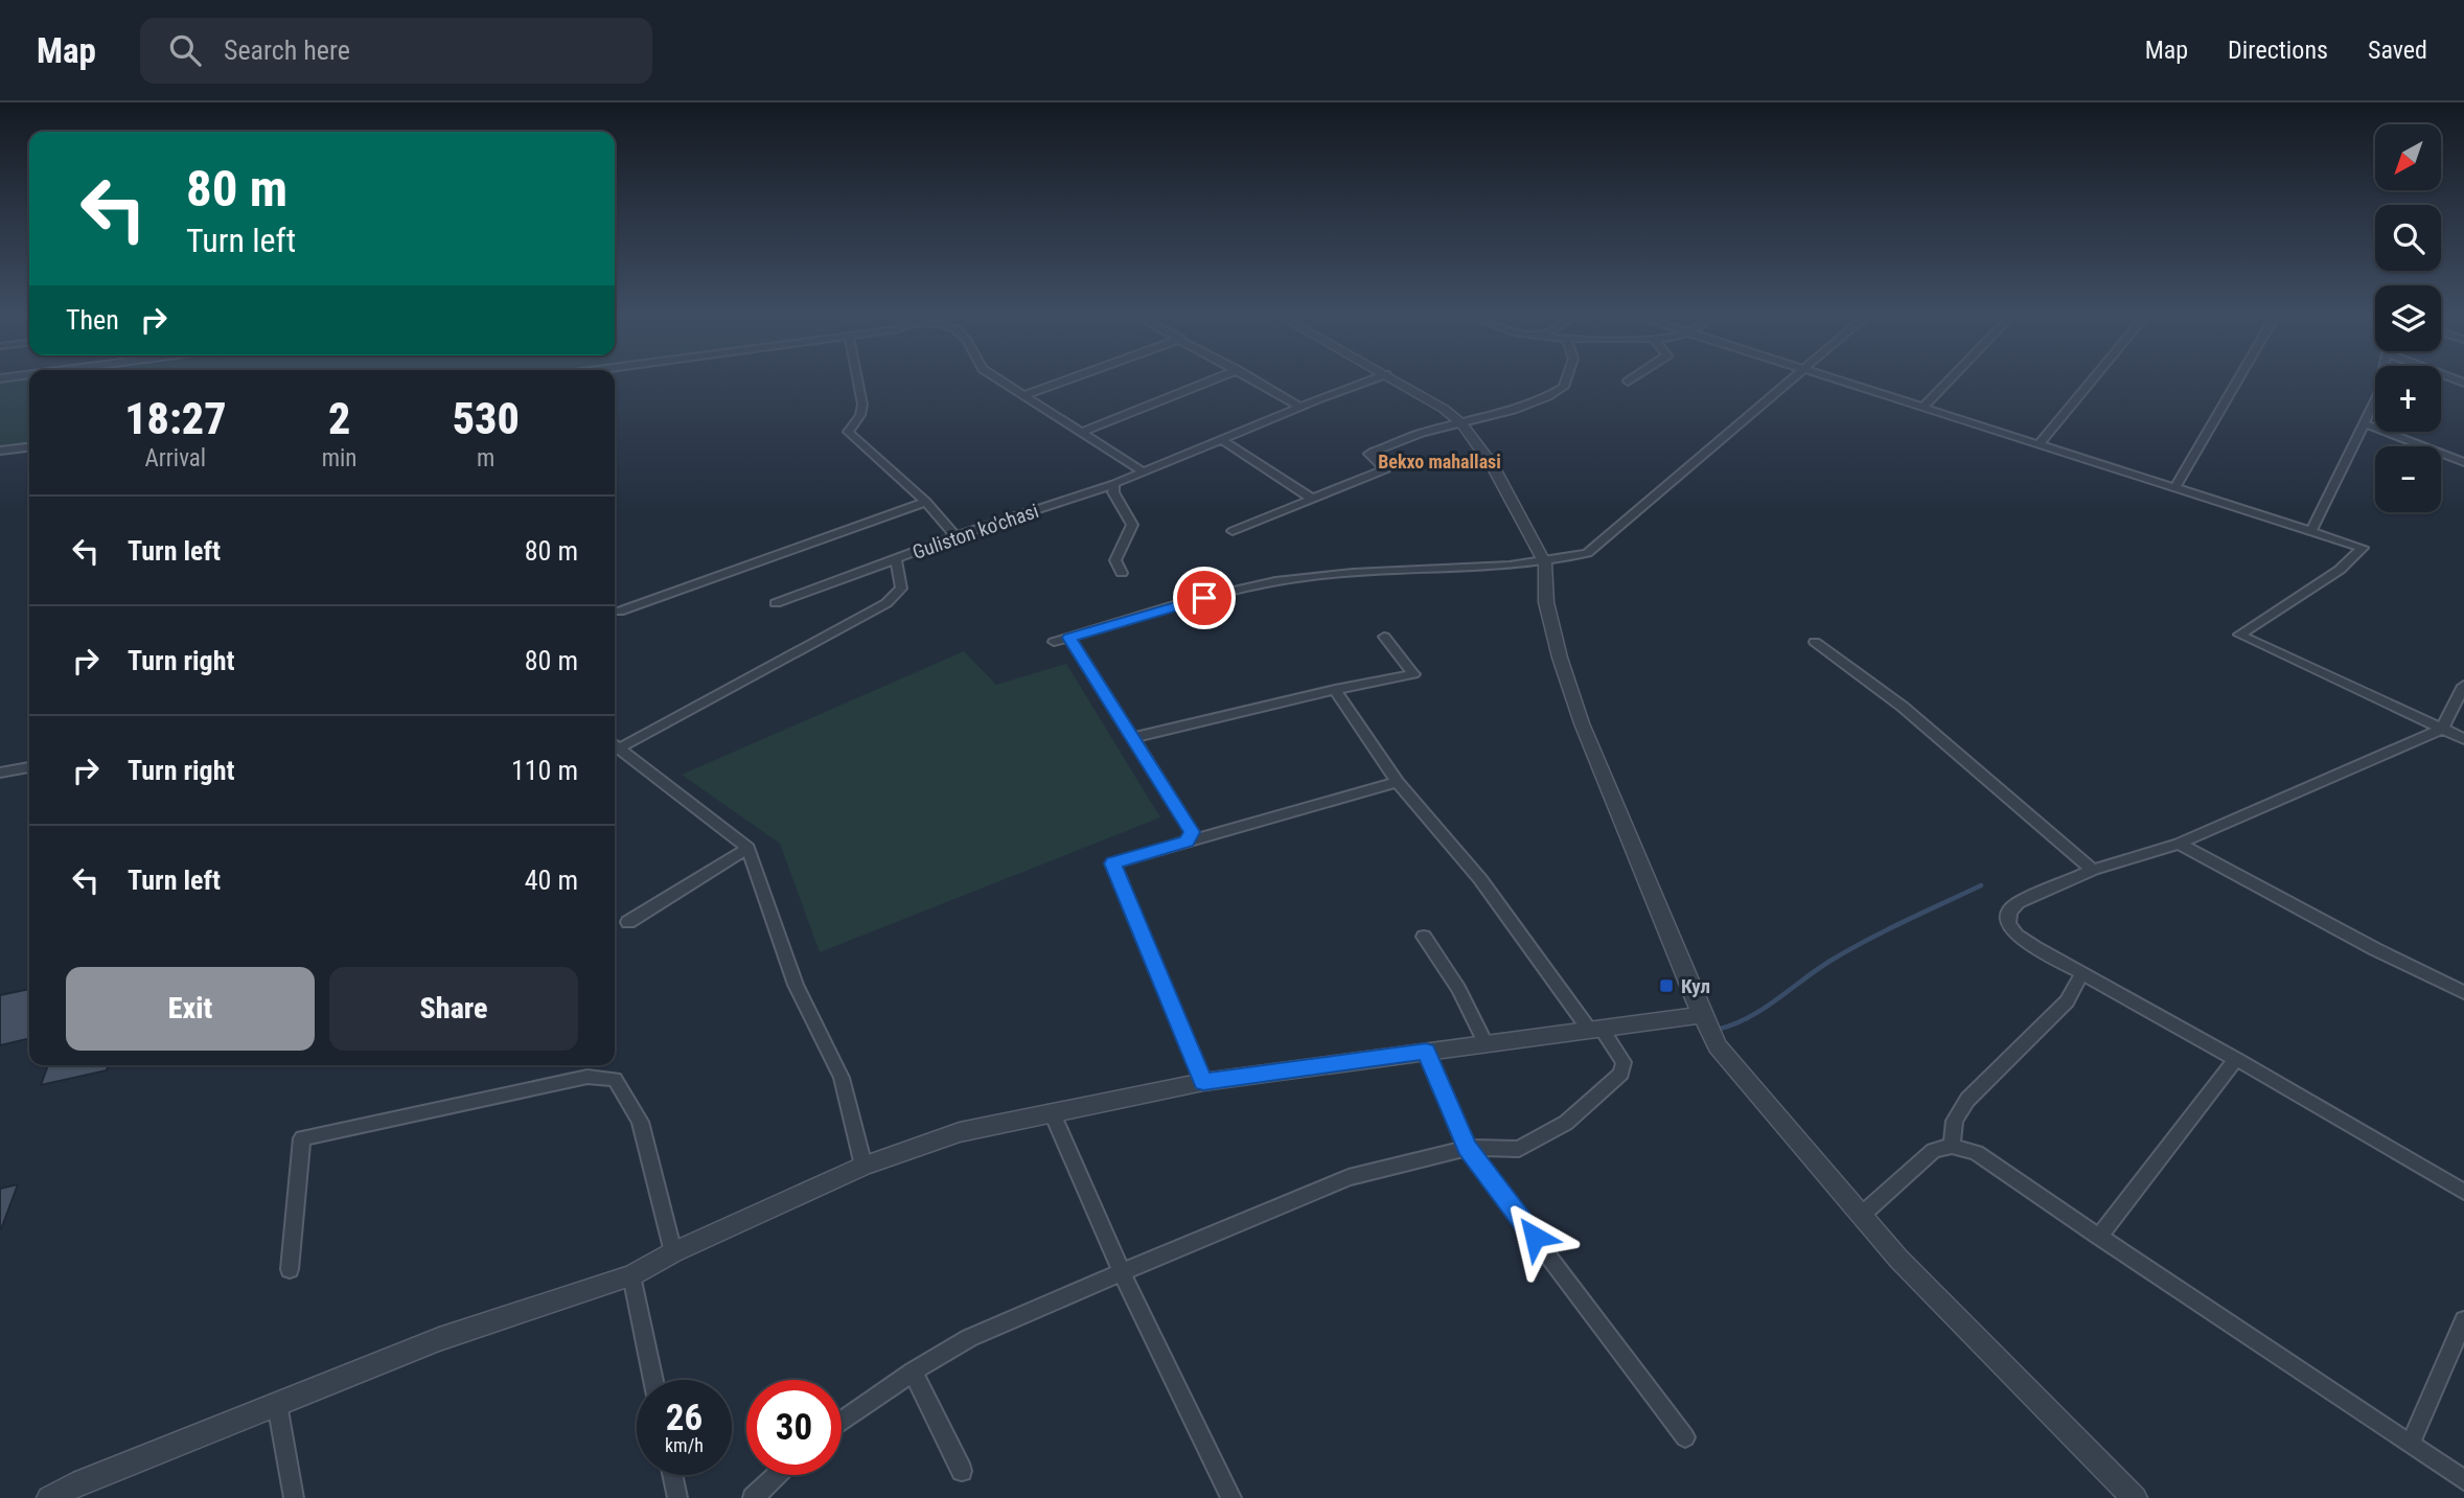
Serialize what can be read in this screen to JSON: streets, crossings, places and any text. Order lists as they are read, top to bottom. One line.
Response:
{"streets":{"street":["Guliston ko'chasi"]},"districts":["Bekxo mahallasi"],"places":{"transit":["Кул"]},"north":"bottom left","page":{"header":"Map","search":"Search here","nav":["Map","Directions","Saved"],"map_buttons":["+","−"],"turn":["80 m","Turn left"],"then":"Then","eta":["18:27","Arrival","2","min","530","m"],"list":[{"name":"Turn left","value":"80 m"},{"name":"Turn right","value":"80 m"},{"name":"Turn right","value":"110 m"},{"name":"Turn left","value":"40 m"}],"buttons":["Exit","Share"],"speed":"26 km/h","limit":"30"}}
